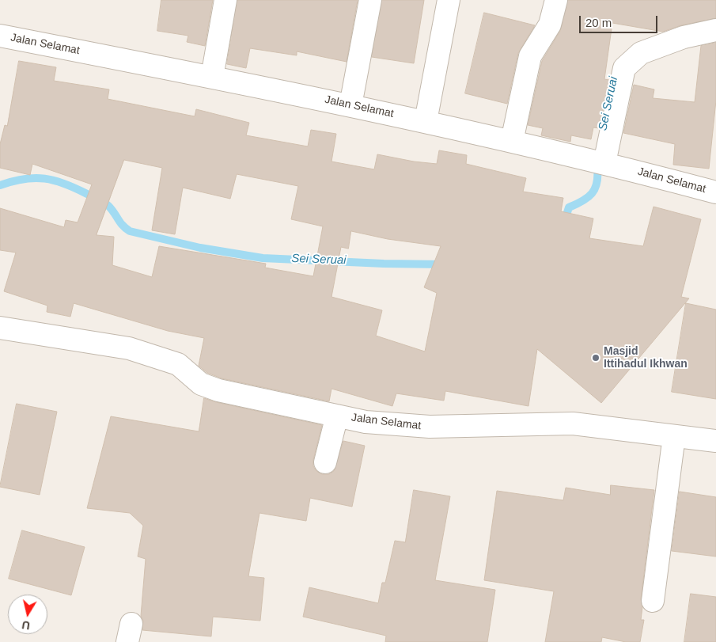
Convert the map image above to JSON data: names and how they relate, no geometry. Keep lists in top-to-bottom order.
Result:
{
  "streets": {
    "street": ["Jalan Selamat"]
  },
  "water": ["Sei Seruai"],
  "places": ["Masjid Ittihadul Ikhwan"],
  "scale_bar": "20 m",
  "north": "bottom"
}
